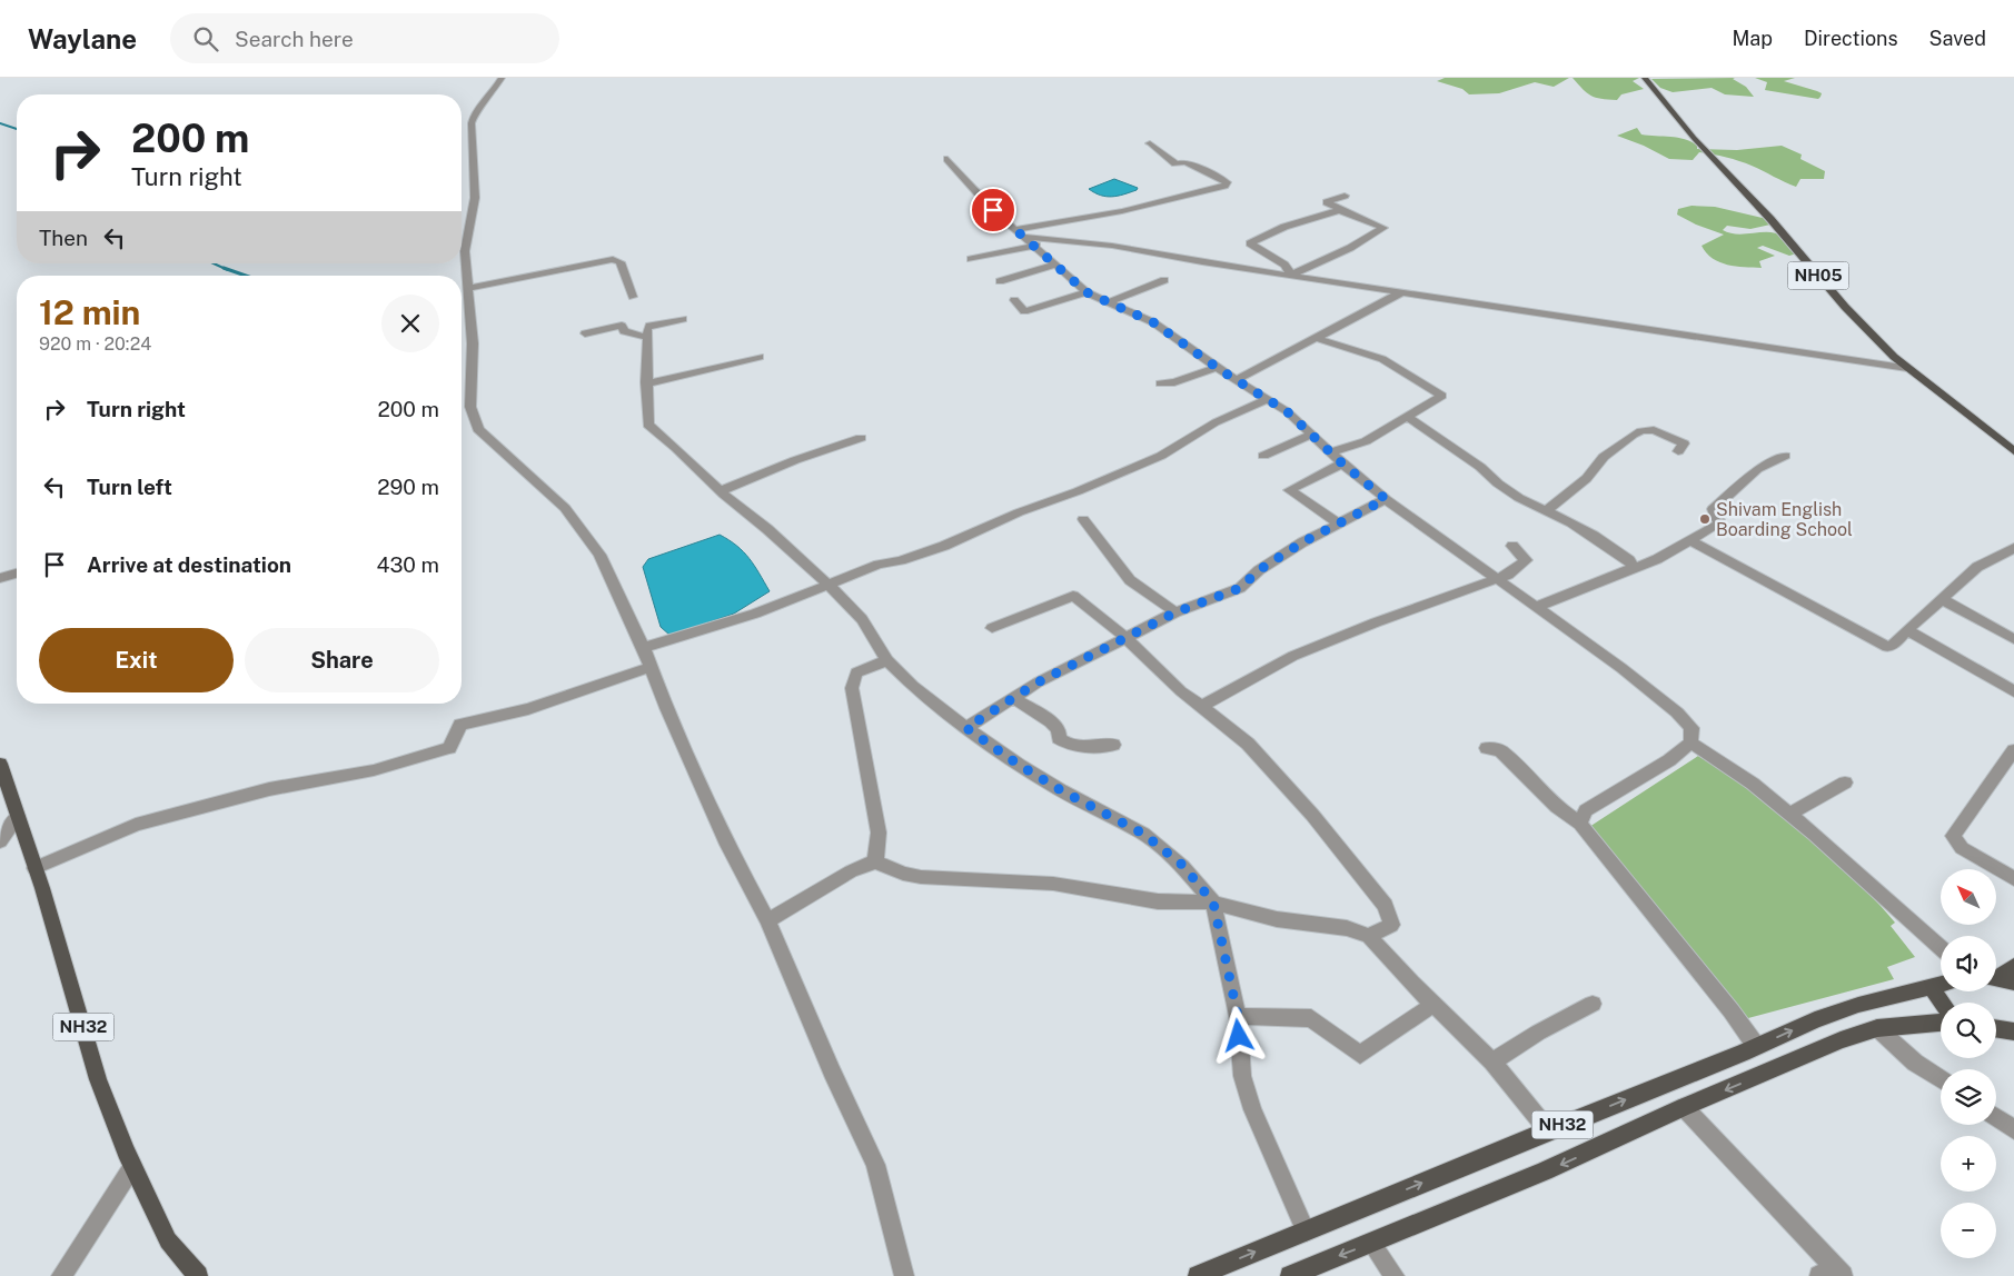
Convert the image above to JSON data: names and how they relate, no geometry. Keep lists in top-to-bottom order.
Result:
{
  "streets": {
    "main road": ["NH05", "NH32"]
  },
  "places": ["Shivam English Boarding School"],
  "north": "top left",
  "page": {
    "header": "Waylane",
    "search": "Search here",
    "nav": ["Map", "Directions", "Saved"],
    "turn": ["200 m", "Turn right"],
    "then": "Then",
    "heading": ["12 min", "920 m · 20:24"],
    "list": [
      {
        "name": "Turn right",
        "value": "200 m"
      },
      {
        "name": "Turn left",
        "value": "290 m"
      },
      {
        "name": "Arrive at destination",
        "value": "430 m"
      }
    ],
    "buttons": ["Exit", "Share"],
    "map_buttons": ["+", "−"]
  }
}
